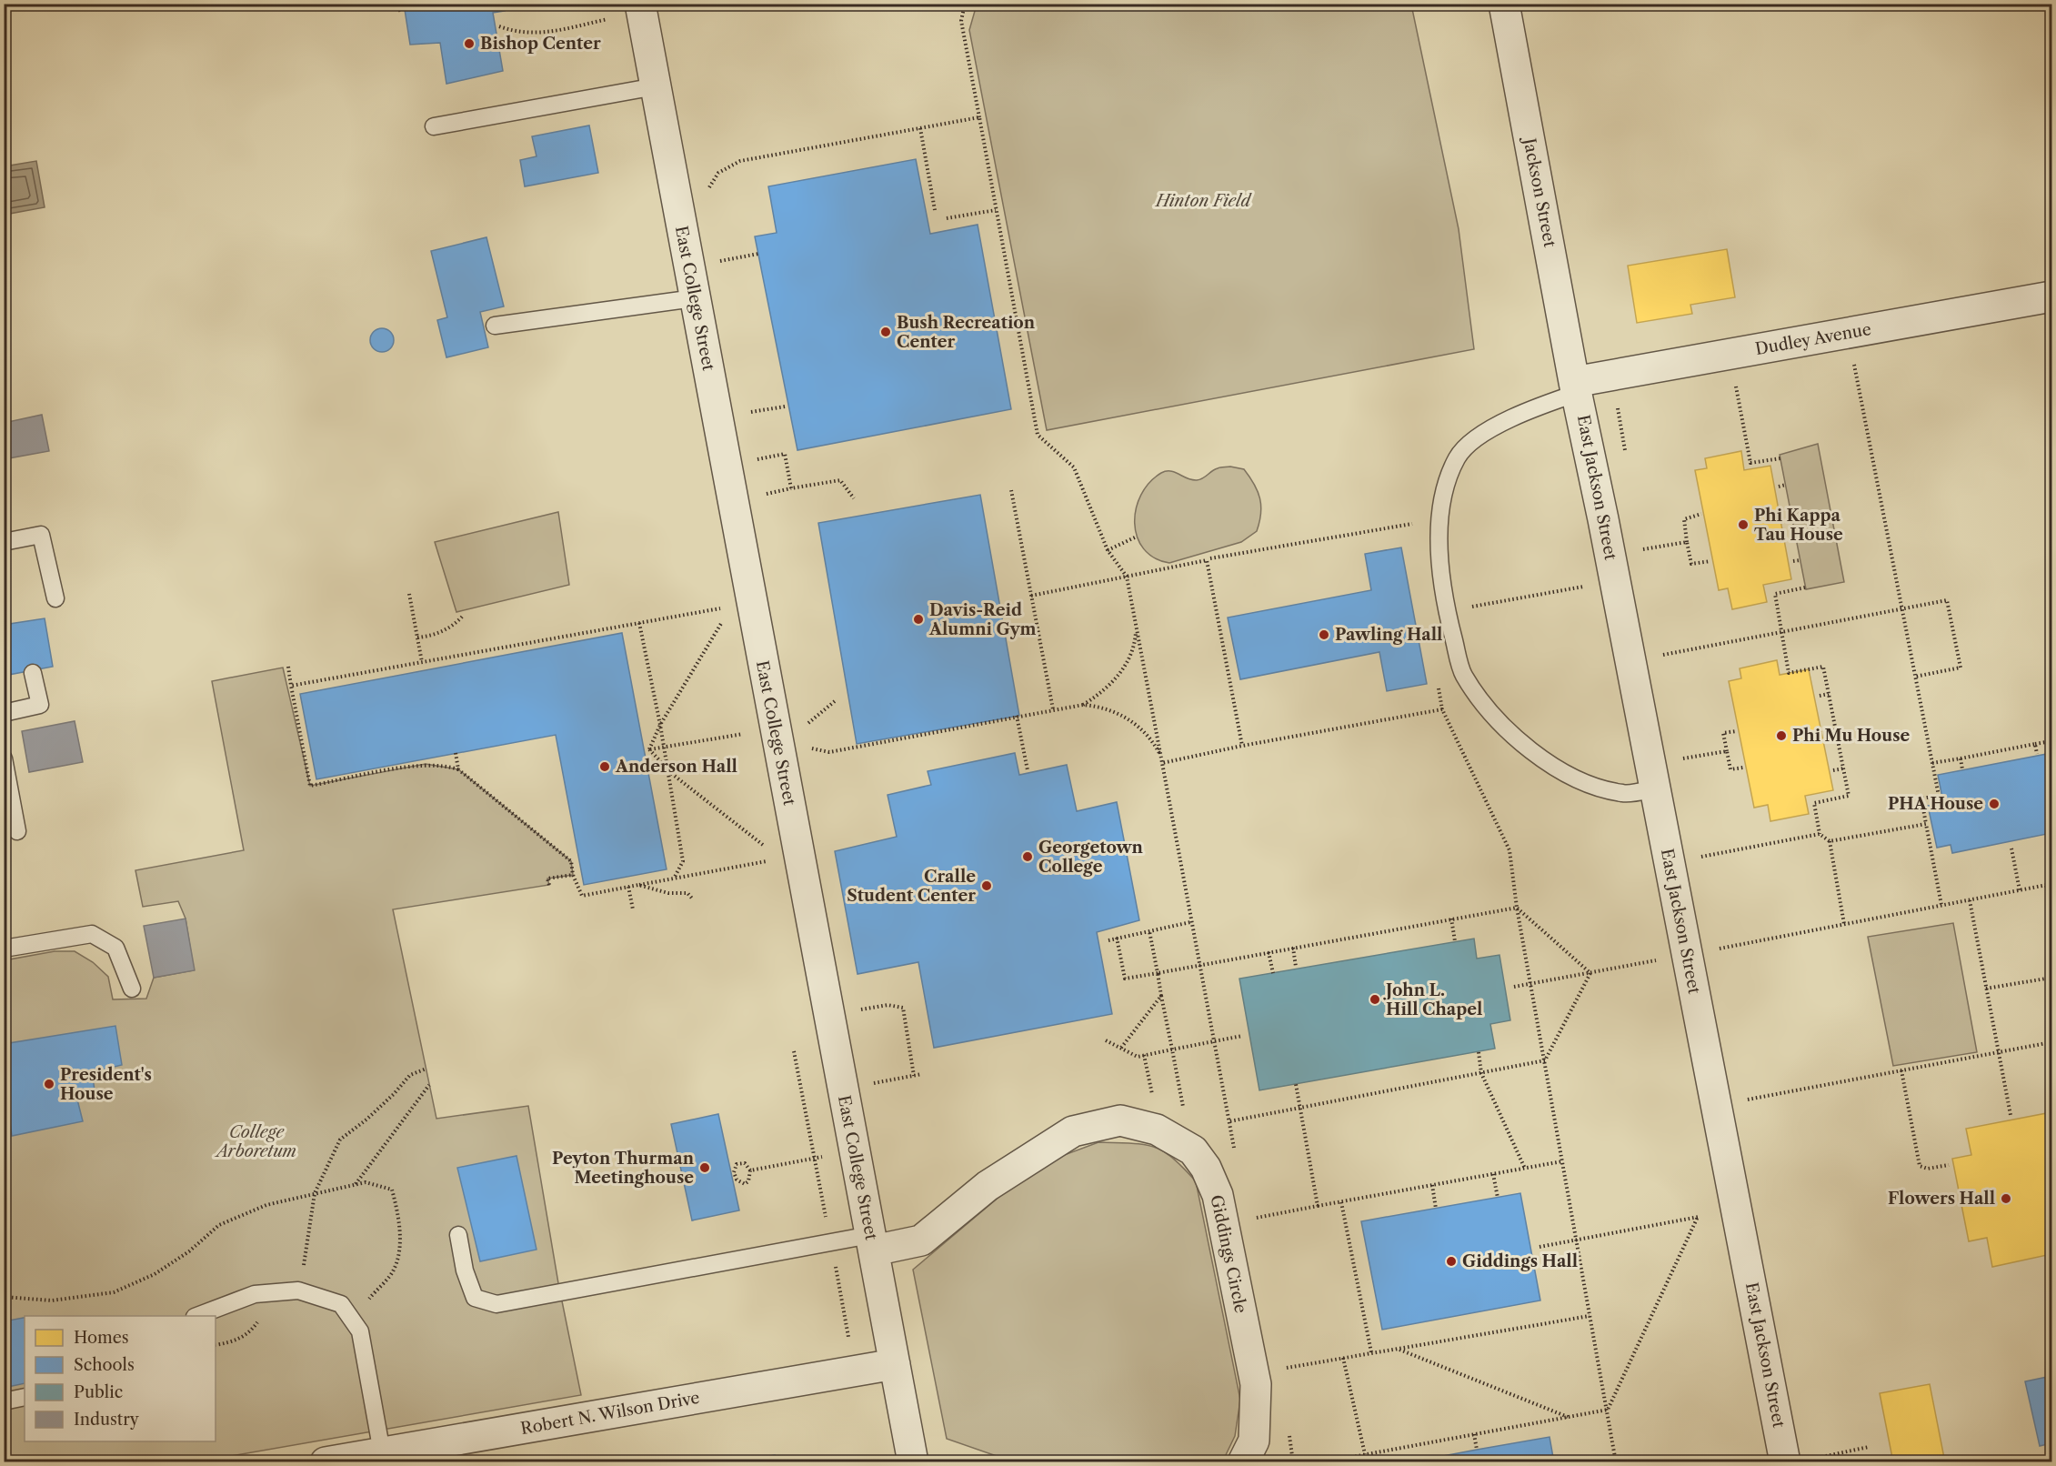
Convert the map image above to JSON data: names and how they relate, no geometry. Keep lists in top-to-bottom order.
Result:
{
  "streets": {
    "street": [
      "Jackson Street",
      "East College Street",
      "Dudley Avenue",
      "East Jackson Street",
      "Giddings Circle",
      "Robert N. Wilson Drive"
    ]
  },
  "crossings": [
    ["Jackson Street", "Dudley Avenue"],
    ["Jackson Street", "East Jackson Street"],
    ["East College Street", "Giddings Circle"],
    ["East College Street", "Robert N. Wilson Drive"],
    ["Dudley Avenue", "East Jackson Street"]
  ],
  "parks": ["Hinton Field", "College Arboretum"],
  "places": [
    "Bishop Center",
    "Bush Recreation Center",
    "Phi Kappa Tau House",
    "Davis-Reid Alumni Gym",
    "Pawling Hall",
    "Phi Mu House",
    "Anderson Hall",
    "PHA House",
    "Georgetown College",
    "Cralle Student Center",
    "John L. Hill Chapel",
    "President's House",
    "Peyton Thurman Meetinghouse",
    "Flowers Hall",
    "Giddings Hall"
  ],
  "legend": [
    "Homes",
    "Schools",
    "Public",
    "Industry"
  ]
}
